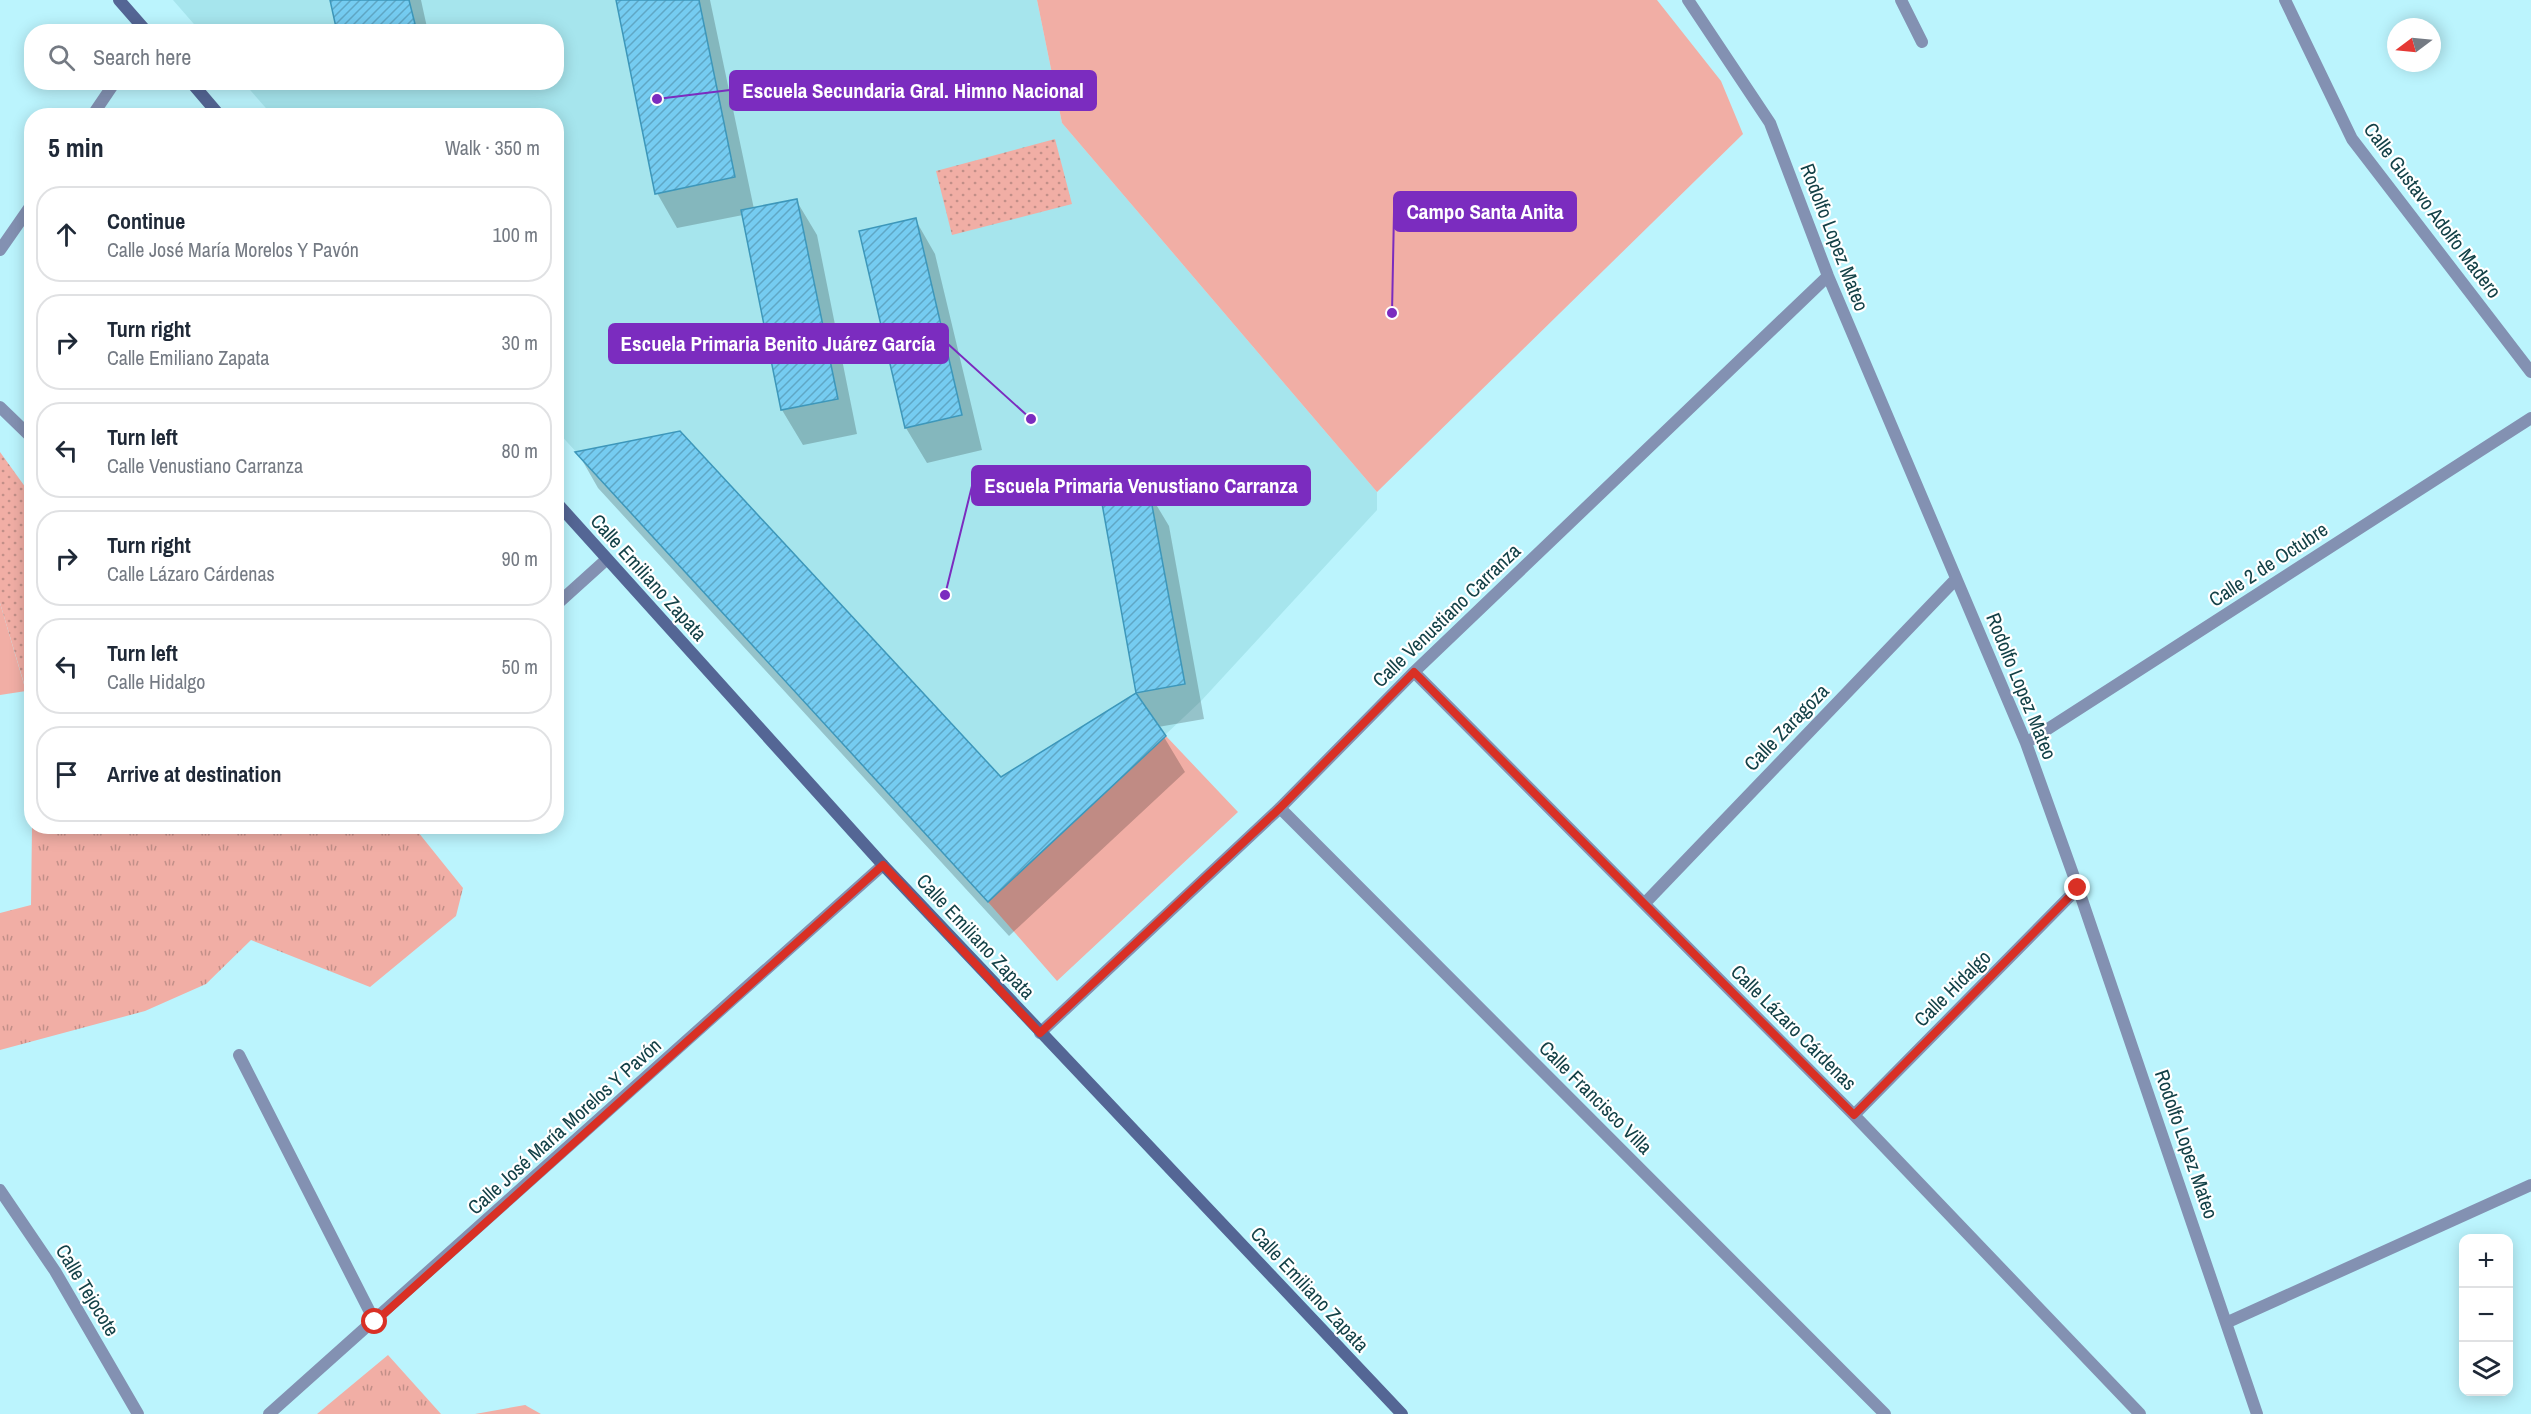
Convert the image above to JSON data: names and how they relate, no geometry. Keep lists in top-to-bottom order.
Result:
{
  "streets": {
    "main road": ["Calle Emiliano Zapata"],
    "street": [
      "Calle Gustavo Adolfo Madero",
      "Rodolfo Lopez Mateo",
      "Calle 2 de Octubre",
      "Calle Venustiano Carranza",
      "Calle Zaragoza",
      "Calle Hidalgo",
      "Calle Lázaro Cárdenas",
      "Calle Francisco Villa",
      "Calle José María Morelos Y Pavón",
      "Calle Tejocote"
    ]
  },
  "crossings": [
    ["Rodolfo Lopez Mateo", "Calle 2 de Octubre"],
    ["Rodolfo Lopez Mateo", "Calle Venustiano Carranza"],
    ["Rodolfo Lopez Mateo", "Calle Zaragoza"],
    ["Rodolfo Lopez Mateo", "Calle Hidalgo"],
    ["Calle Emiliano Zapata", "Calle Venustiano Carranza"],
    ["Calle Emiliano Zapata", "Calle José María Morelos Y Pavón"],
    ["Calle Venustiano Carranza", "Calle Lázaro Cárdenas"],
    ["Calle Venustiano Carranza", "Calle Francisco Villa"],
    ["Calle Zaragoza", "Calle Lázaro Cárdenas"],
    ["Calle Hidalgo", "Calle Lázaro Cárdenas"]
  ],
  "places": [
    "Escuela Secundaria Gral. Himno Nacional",
    "Campo Santa Anita",
    "Escuela Primaria Benito Juárez García",
    "Escuela Primaria Venustiano Carranza"
  ],
  "north": "left",
  "page": {
    "search": "Search here",
    "heading": ["5 min", "Walk · 350 m"],
    "list": [
      ["Continue", "Calle José María Morelos Y Pavón", "100 m"],
      ["Turn right", "Calle Emiliano Zapata", "30 m"],
      ["Turn left", "Calle Venustiano Carranza", "80 m"],
      ["Turn right", "Calle Lázaro Cárdenas", "90 m"],
      ["Turn left", "Calle Hidalgo", "50 m"],
      "Arrive at destination"
    ],
    "map_buttons": ["+", "−"]
  }
}
